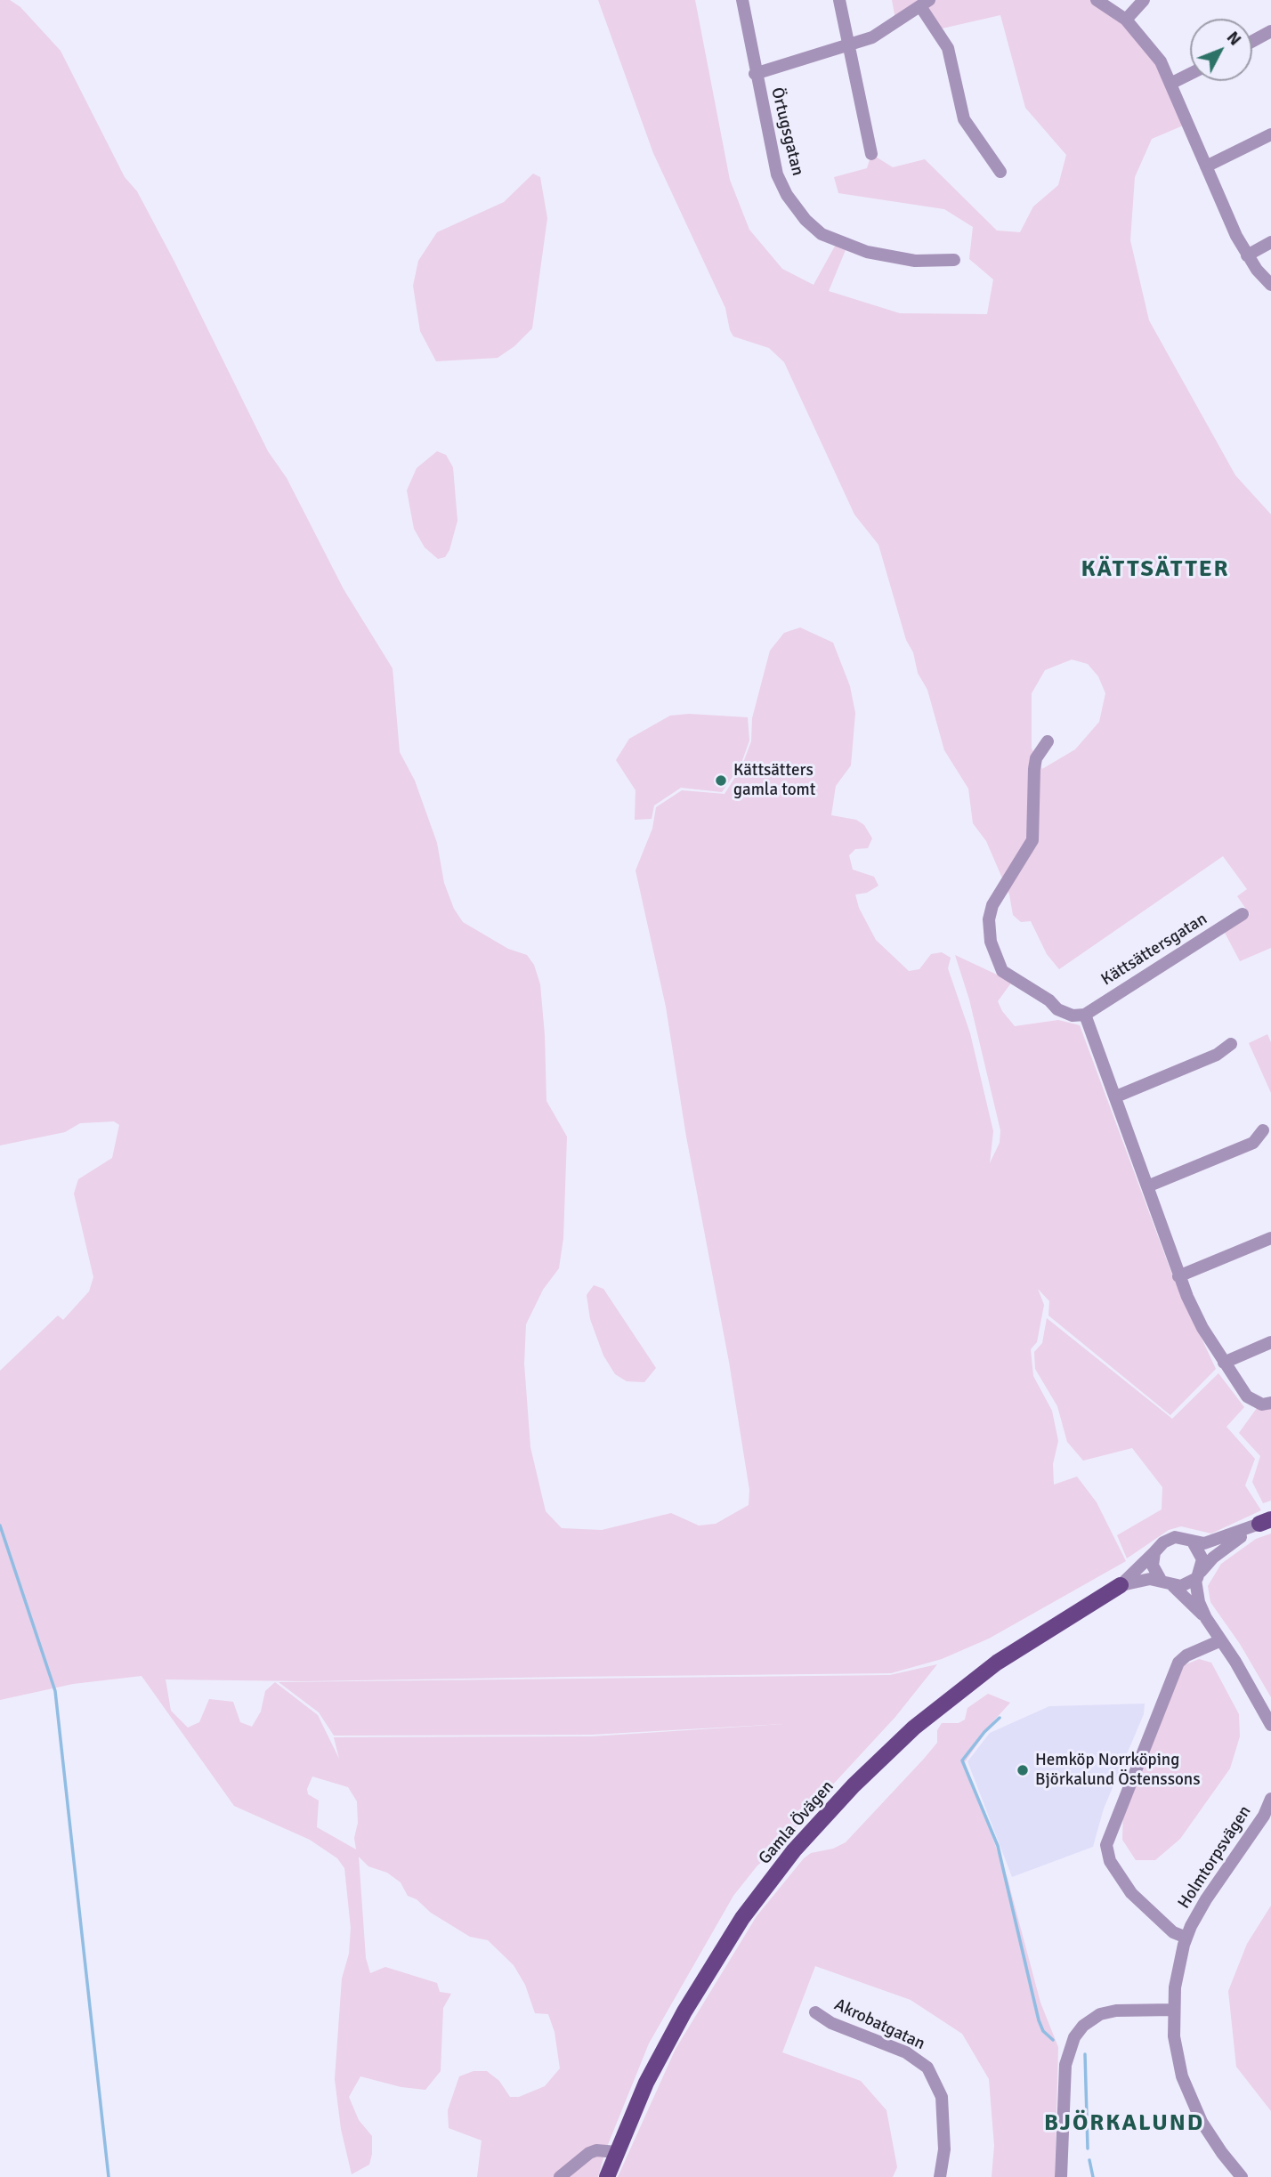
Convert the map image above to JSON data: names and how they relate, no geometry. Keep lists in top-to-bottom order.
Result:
{
  "streets": {
    "main road": ["Gamla Övägen"],
    "street": [
      "Örtugsgatan",
      "Kättsättersgatan",
      "Holmtorpsvägen",
      "Akrobatgatan"
    ]
  },
  "districts": ["KÄTTSÄTTER", "BJÖRKALUND"],
  "places": ["Kättsätters gamla tomt", "Hemköp Norrköping Björkalund Östenssons"],
  "north": "top right"
}
